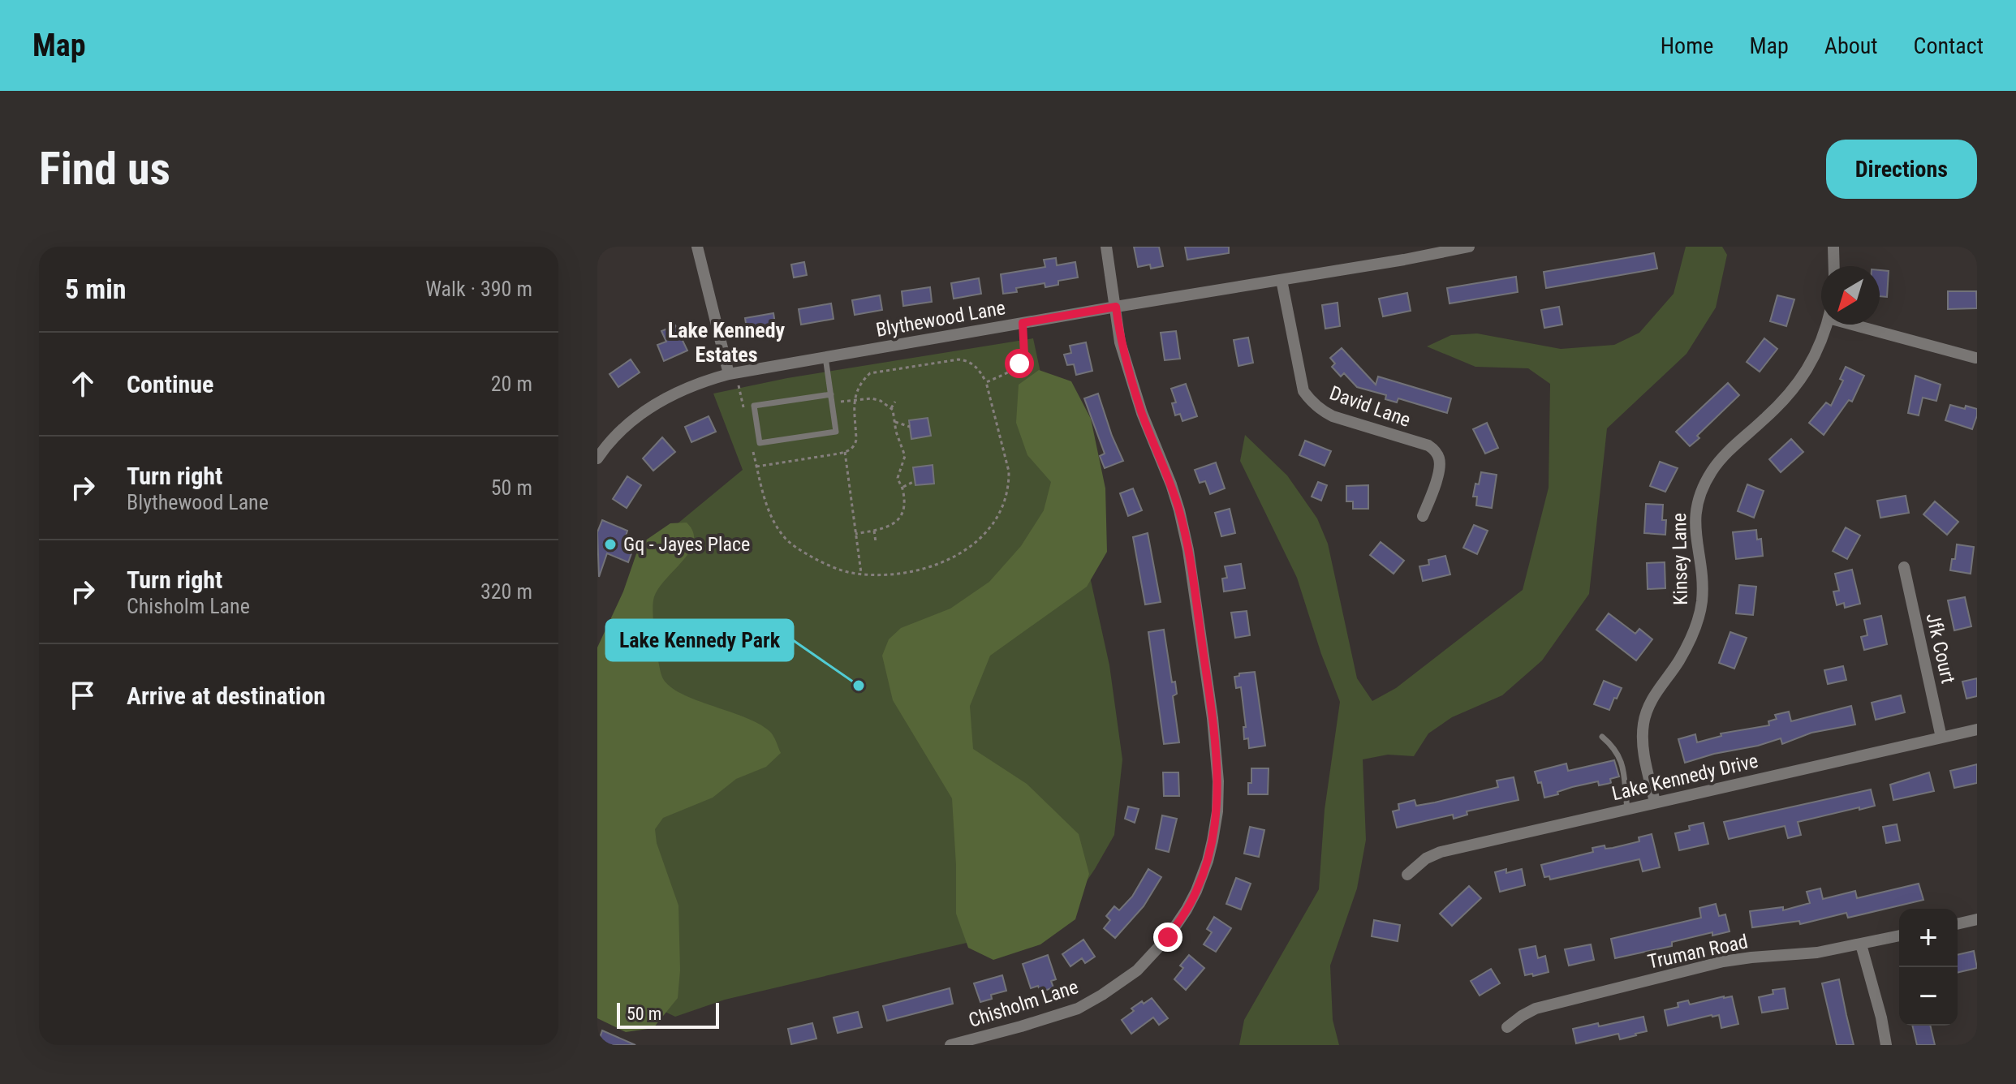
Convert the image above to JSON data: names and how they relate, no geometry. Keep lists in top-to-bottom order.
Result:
{
  "streets": {
    "street": [
      "Blythewood Lane",
      "David Lane",
      "Kinsey Lane",
      "Jfk Court",
      "Lake Kennedy Drive",
      "Truman Road",
      "Chisholm Lane"
    ]
  },
  "crossings": [
    ["Blythewood Lane", "David Lane"],
    ["Blythewood Lane", "Chisholm Lane"],
    ["Kinsey Lane", "Lake Kennedy Drive"],
    ["Jfk Court", "Lake Kennedy Drive"]
  ],
  "districts": ["Lake Kennedy Estates"],
  "places": ["Gq - Jayes Place", "Lake Kennedy Park"],
  "scale_bar": "50 m",
  "north": "bottom left",
  "page": {
    "header": "Map",
    "nav": [
      "Home",
      "Map",
      "About",
      "Contact"
    ],
    "buttons": "Directions",
    "title": "Find us",
    "heading": ["5 min", "Walk · 390 m"],
    "list": [
      ["Continue", "20 m"],
      ["Turn right", "Blythewood Lane", "50 m"],
      ["Turn right", "Chisholm Lane", "320 m"],
      "Arrive at destination"
    ],
    "map_buttons": ["+", "−"],
    "scale": "50 m"
  }
}
